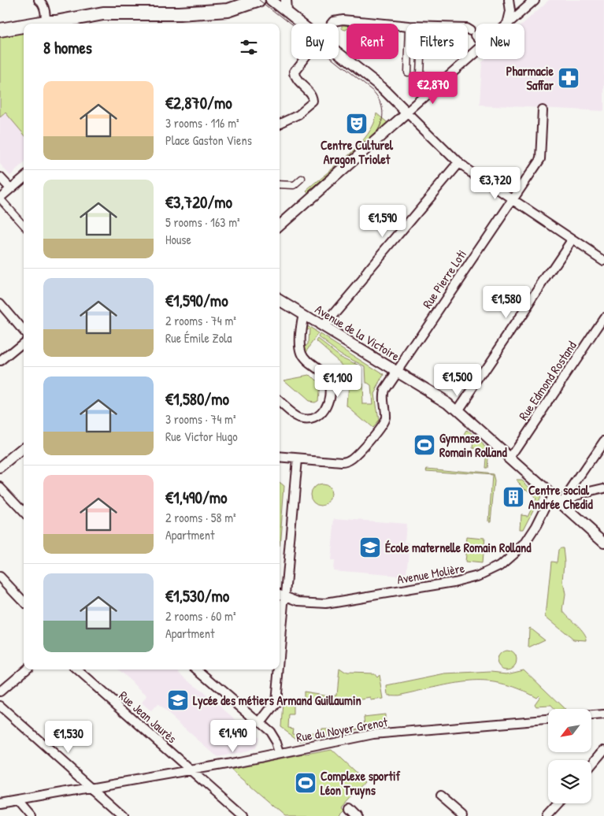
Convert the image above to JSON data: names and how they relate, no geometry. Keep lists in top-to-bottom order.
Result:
{
  "streets": {
    "street": [
      "Rue Pierre Loti",
      "Avenue de la Victoire",
      "Rue Edmond Rostand",
      "Avenue Molière",
      "Rue Jean Jaurès",
      "Rue du Noyer Grenot"
    ]
  },
  "crossings": [
    ["Rue Pierre Loti", "Avenue de la Victoire"],
    ["Avenue de la Victoire", "Rue Edmond Rostand"],
    ["Avenue de la Victoire", "Avenue Molière"],
    ["Rue Jean Jaurès", "Rue du Noyer Grenot"]
  ],
  "places": {
    "pharmacy": ["Pharmacie Saffar"],
    "theatre": ["Centre Culturel Aragon Triolet"],
    "sports": ["Gymnase Romain Rolland", "Complexe sportif Léon Truyns"],
    "building": ["Centre social Andrée Chedid"],
    "school or university": ["École maternelle Romain Rolland", "Lycée des métiers Armand Guillaumin"]
  },
  "north": "bottom left",
  "page": {
    "chip": [
      "Buy",
      "Rent",
      "Filters",
      "New"
    ],
    "heading": "8 homes",
    "list": [
      {
        "name": "€2,870/mo",
        "note": "3 rooms · 116 m² · Place Gaston Viens"
      },
      {
        "name": "€3,720/mo",
        "note": "5 rooms · 163 m² · House"
      },
      {
        "name": "€1,590/mo",
        "note": "2 rooms · 74 m² · Rue Émile Zola"
      },
      {
        "name": "€1,580/mo",
        "note": "3 rooms · 74 m² · Rue Victor Hugo"
      },
      {
        "name": "€1,490/mo",
        "note": "2 rooms · 58 m² · Apartment"
      },
      {
        "name": "€1,530/mo",
        "note": "2 rooms · 60 m² · Apartment"
      }
    ],
    "price": [
      "€2,870",
      "€3,720",
      "€1,590",
      "€1,580",
      "€1,500",
      "€1,100",
      "€1,490",
      "€1,530"
    ]
  }
}
